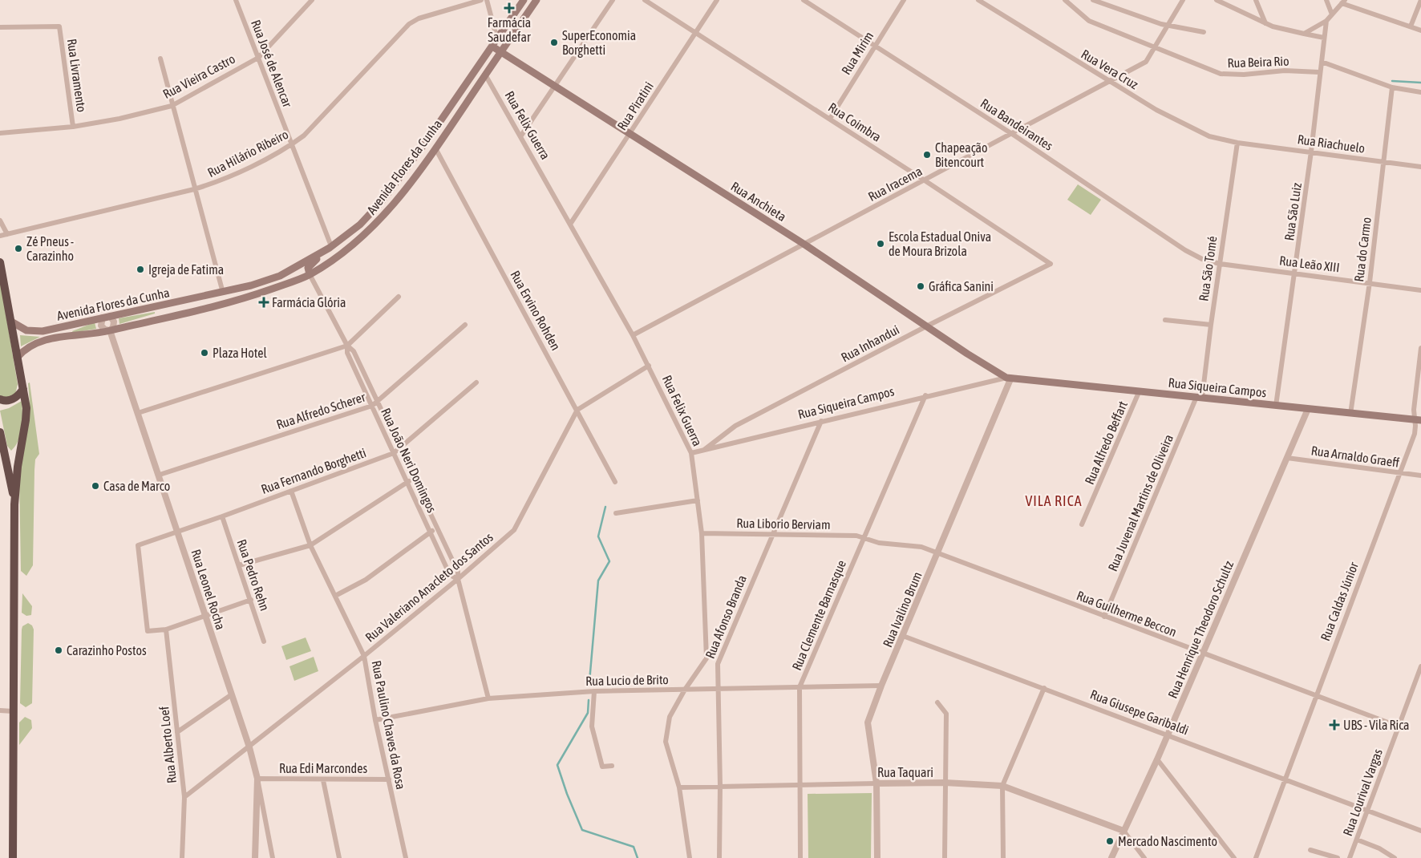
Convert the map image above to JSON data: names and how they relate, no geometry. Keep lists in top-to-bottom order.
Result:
{
  "streets": {
    "main road": ["Avenida Flores da Cunha", "Rua Anchieta", "Rua Siqueira Campos"],
    "street": [
      "Rua Mirim",
      "Rua Beira Rio",
      "Rua José de Alencar",
      "Rua Vera Cruz",
      "Rua Livramento",
      "Rua Vieira Castro",
      "Rua Piratini",
      "Rua Coimbra",
      "Rua Bandeirantes",
      "Rua Felix Guerra",
      "Rua Riachuelo",
      "Rua Hilário Ribeiro",
      "Rua Iracema",
      "Rua São Luiz",
      "Rua do Carmo",
      "Rua Leão XIII",
      "Rua São Tomé",
      "Rua Ervino Rohden",
      "Rua Inhandui",
      "Rua Alfredo Scherer",
      "Rua Alfredo Beffart",
      "Rua Arnaldo Graeff",
      "Rua João Neri Domingos",
      "Rua Fernando Borghetti",
      "Rua Juvenal Martins de Oliveira",
      "Rua Liborio Berviam",
      "Rua Pedro Rehn",
      "Rua Valeriano Anacleto dos Santos",
      "Rua Leonel Rocha",
      "Rua Caldas Júnior",
      "Rua Ivalino Brum",
      "Rua Guilherme Beccon",
      "Rua Clemente Barnasque",
      "Rua Afonso Branda",
      "Rua Henrique Theodoro Schultz",
      "Rua Lucio de Brito",
      "Rua Giusepe Garibaldi",
      "Rua Paulino Chaves da Rosa",
      "Rua Alberto Loef",
      "Rua Edi Marcondes",
      "Rua Taquari",
      "Rua Lourival Vargas"
    ]
  },
  "crossings": [
    ["Rua Mirim", "Rua Coimbra"],
    ["Rua Mirim", "Rua Bandeirantes"],
    ["Rua Beira Rio", "Rua Iracema"],
    ["Rua Beira Rio", "Rua São Luiz"],
    ["Rua José de Alencar", "Rua Vieira Castro"],
    ["Rua José de Alencar", "Rua Hilário Ribeiro"],
    ["Rua José de Alencar", "Avenida Flores da Cunha"],
    ["Rua Vera Cruz", "Rua Riachuelo"],
    ["Rua Vera Cruz", "Rua Iracema"],
    ["Rua Vera Cruz", "Rua São Tomé"],
    ["Rua Livramento", "Rua Vieira Castro"],
    ["Rua Piratini", "Rua Coimbra"],
    ["Rua Piratini", "Rua Felix Guerra"],
    ["Rua Piratini", "Rua Anchieta"],
    ["Rua Coimbra", "Rua Iracema"],
    ["Rua Coimbra", "Rua Inhandui"],
    ["Rua Bandeirantes", "Rua Iracema"],
    ["Rua Bandeirantes", "Rua Leão XIII"],
    ["Rua Bandeirantes", "Rua São Tomé"],
    ["Rua Felix Guerra", "Avenida Flores da Cunha"],
    ["Rua Felix Guerra", "Rua Iracema"],
    ["Rua Felix Guerra", "Rua Siqueira Campos"],
    ["Rua Felix Guerra", "Rua Liborio Berviam"],
    ["Rua Felix Guerra", "Rua Lucio de Brito"],
    ["Rua Felix Guerra", "Rua Taquari"],
    ["Rua Riachuelo", "Rua São Luiz"],
    ["Rua Riachuelo", "Rua do Carmo"],
    ["Rua Riachuelo", "Rua São Tomé"],
    ["Avenida Flores da Cunha", "Rua Anchieta"],
    ["Avenida Flores da Cunha", "Rua Ervino Rohden"],
    ["Avenida Flores da Cunha", "Rua João Neri Domingos"],
    ["Avenida Flores da Cunha", "Rua Leonel Rocha"],
    ["Rua Iracema", "Rua Anchieta"],
    ["Rua Anchieta", "Rua Inhandui"],
    ["Rua Anchieta", "Rua Siqueira Campos"],
    ["Rua Anchieta", "Rua Ivalino Brum"],
    ["Rua São Luiz", "Rua Leão XIII"],
    ["Rua São Luiz", "Rua Siqueira Campos"],
    ["Rua do Carmo", "Rua Leão XIII"],
    ["Rua do Carmo", "Rua Siqueira Campos"],
    ["Rua Leão XIII", "Rua São Tomé"],
    ["Rua São Tomé", "Rua Siqueira Campos"],
    ["Rua São Tomé", "Rua Juvenal Martins de Oliveira"],
    ["Rua Ervino Rohden", "Rua Valeriano Anacleto dos Santos"],
    ["Rua Inhandui", "Rua Siqueira Campos"],
    ["Rua Siqueira Campos", "Rua Alfredo Beffart"],
    ["Rua Siqueira Campos", "Rua Juvenal Martins de Oliveira"],
    ["Rua Siqueira Campos", "Rua Caldas Júnior"],
    ["Rua Siqueira Campos", "Rua Ivalino Brum"],
    ["Rua Siqueira Campos", "Rua Clemente Barnasque"],
    ["Rua Siqueira Campos", "Rua Afonso Branda"],
    ["Rua Siqueira Campos", "Rua Henrique Theodoro Schultz"],
    ["Rua Alfredo Scherer", "Rua João Neri Domingos"],
    ["Rua Alfredo Scherer", "Rua Leonel Rocha"],
    ["Rua Arnaldo Graeff", "Rua Caldas Júnior"],
    ["Rua Arnaldo Graeff", "Rua Henrique Theodoro Schultz"],
    ["Rua João Neri Domingos", "Rua Fernando Borghetti"],
    ["Rua João Neri Domingos", "Rua Valeriano Anacleto dos Santos"],
    ["Rua João Neri Domingos", "Rua Lucio de Brito"],
    ["Rua Fernando Borghetti", "Rua Pedro Rehn"],
    ["Rua Fernando Borghetti", "Rua Leonel Rocha"],
    ["Rua Fernando Borghetti", "Rua Paulino Chaves da Rosa"],
    ["Rua Fernando Borghetti", "Rua Alberto Loef"],
    ["Rua Juvenal Martins de Oliveira", "Rua Guilherme Beccon"],
    ["Rua Liborio Berviam", "Rua Ivalino Brum"],
    ["Rua Liborio Berviam", "Rua Guilherme Beccon"],
    ["Rua Liborio Berviam", "Rua Clemente Barnasque"],
    ["Rua Liborio Berviam", "Rua Afonso Branda"],
    ["Rua Valeriano Anacleto dos Santos", "Rua Leonel Rocha"],
    ["Rua Valeriano Anacleto dos Santos", "Rua Paulino Chaves da Rosa"],
    ["Rua Valeriano Anacleto dos Santos", "Rua Alberto Loef"],
    ["Rua Leonel Rocha", "Rua Edi Marcondes"],
    ["Rua Caldas Júnior", "Rua Guilherme Beccon"],
    ["Rua Caldas Júnior", "Rua Giusepe Garibaldi"],
    ["Rua Ivalino Brum", "Rua Guilherme Beccon"],
    ["Rua Ivalino Brum", "Rua Lucio de Brito"],
    ["Rua Ivalino Brum", "Rua Giusepe Garibaldi"],
    ["Rua Ivalino Brum", "Rua Taquari"],
    ["Rua Guilherme Beccon", "Rua Henrique Theodoro Schultz"],
    ["Rua Guilherme Beccon", "Rua Lourival Vargas"],
    ["Rua Clemente Barnasque", "Rua Lucio de Brito"],
    ["Rua Clemente Barnasque", "Rua Taquari"],
    ["Rua Afonso Branda", "Rua Lucio de Brito"],
    ["Rua Afonso Branda", "Rua Taquari"],
    ["Rua Henrique Theodoro Schultz", "Rua Giusepe Garibaldi"],
    ["Rua Henrique Theodoro Schultz", "Rua Taquari"],
    ["Rua Lucio de Brito", "Rua Paulino Chaves da Rosa"],
    ["Rua Giusepe Garibaldi", "Rua Lourival Vargas"],
    ["Rua Paulino Chaves da Rosa", "Rua Edi Marcondes"]
  ],
  "districts": ["VILA RICA"],
  "places": {
    "health": ["Farmácia Saudefar", "Farmácia Glória", "UBS - Vila Rica"],
    "other": [
      "SuperEconomia Borghetti",
      "Chapeação Bitencourt",
      "Escola Estadual Oniva de Moura Brizola",
      "Zé Pneus - Carazinho",
      "Igreja de Fatima",
      "Gráfica Sanini",
      "Plaza Hotel",
      "Casa de Marco",
      "Carazinho Postos",
      "Mercado Nascimento"
    ]
  }
}
